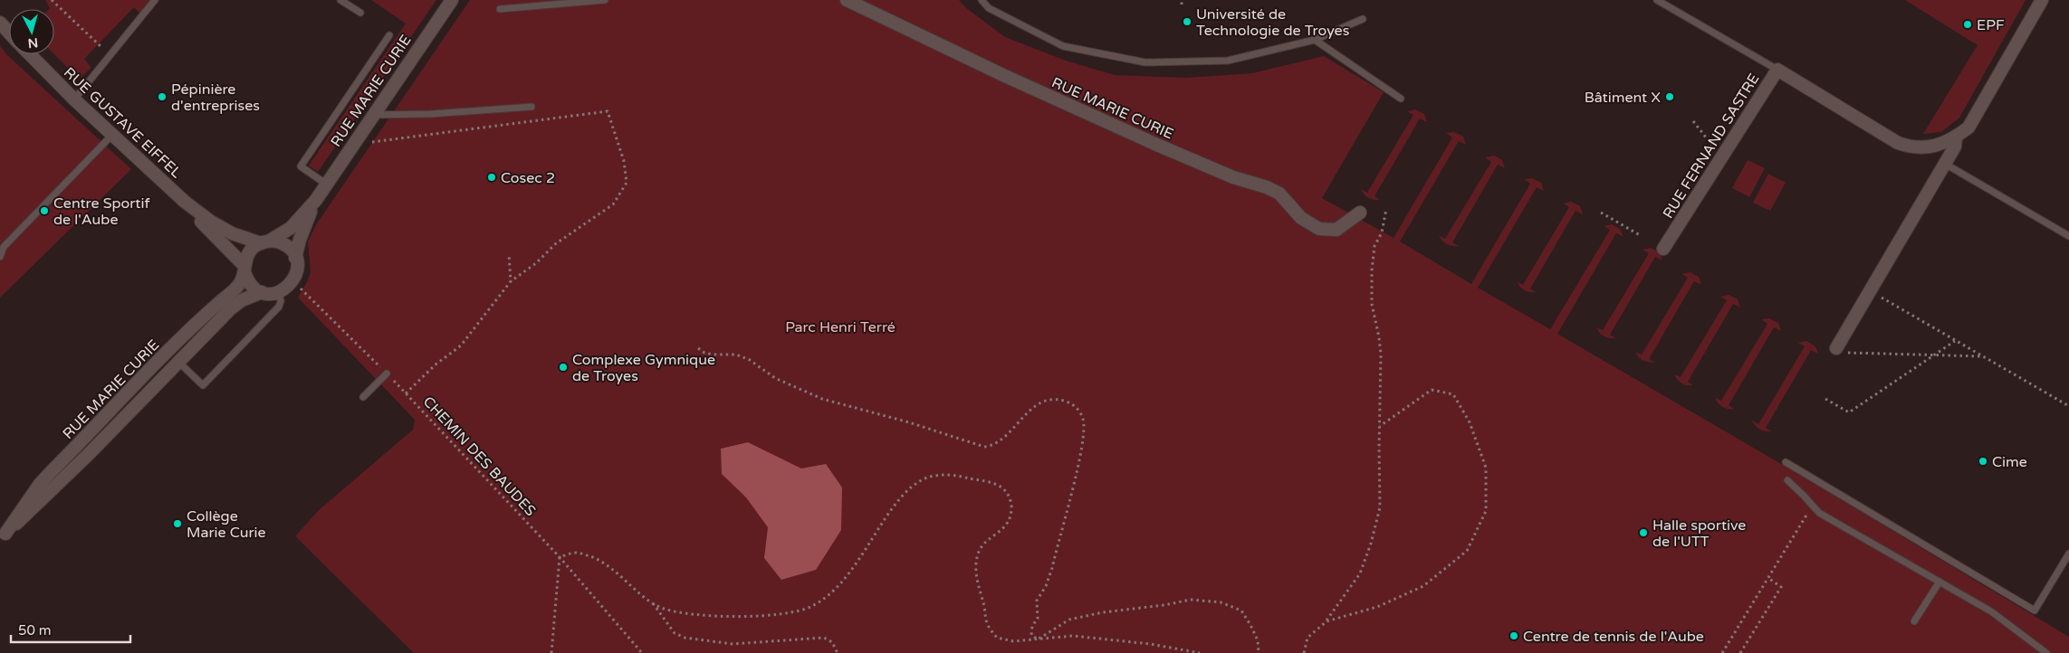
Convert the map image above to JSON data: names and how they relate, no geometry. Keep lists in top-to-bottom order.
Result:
{
  "streets": {
    "street": ["RUE MARIE CURIE", "RUE GUSTAVE EIFFEL", "RUE FERNAND SASTRE"],
    "path": ["CHEMIN DES BAUDES"]
  },
  "crossings": [
    ["RUE MARIE CURIE", "RUE GUSTAVE EIFFEL"],
    ["RUE MARIE CURIE", "CHEMIN DES BAUDES"],
    ["RUE GUSTAVE EIFFEL", "CHEMIN DES BAUDES"]
  ],
  "parks": ["Parc Henri Terré"],
  "places": [
    "Université de Technologie de Troyes",
    "EPF",
    "Pépinière d'entreprises",
    "Bâtiment X",
    "Cosec 2",
    "Centre Sportif de l'Aube",
    "Complexe Gymnique de Troyes",
    "Cime",
    "Collège Marie Curie",
    "Halle sportive de l'UTT",
    "Centre de tennis de l'Aube"
  ],
  "scale_bar": "50 m",
  "north": "bottom"
}
